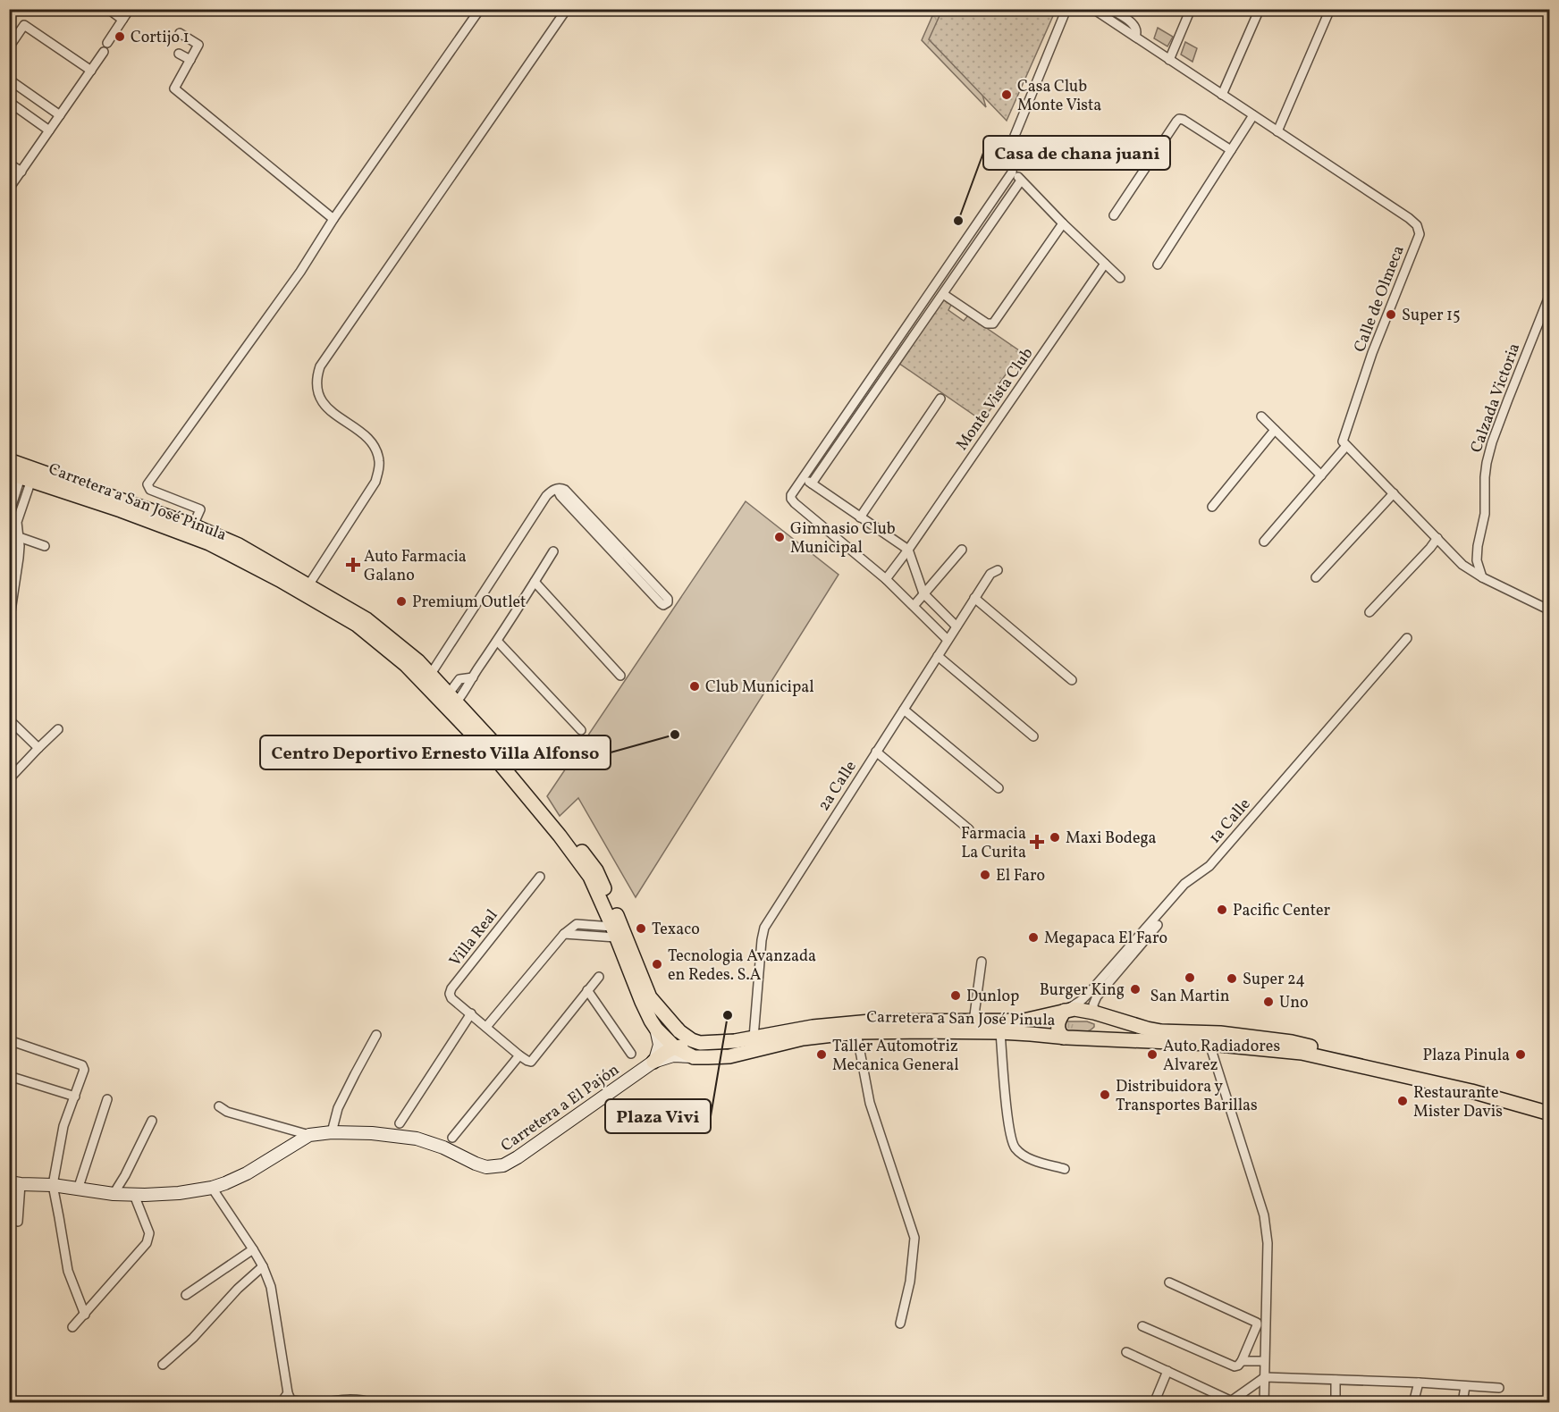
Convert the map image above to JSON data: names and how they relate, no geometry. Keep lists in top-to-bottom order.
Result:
{
  "streets": {
    "main road": ["Carretera a San José Pinula"],
    "street": [
      "Calle de Olmeca",
      "Calzada Victoria",
      "Monte Vista Club",
      "2a Calle",
      "1a Calle",
      "Villa Real",
      "Carretera a El Pajón"
    ]
  },
  "crossings": [
    ["Carretera a San José Pinula", "2a Calle"],
    ["Carretera a San José Pinula", "1a Calle"],
    ["Carretera a San José Pinula", "Carretera a El Pajón"]
  ],
  "places": {
    "other": [
      "Cortijo 1",
      "Casa Club Monte Vista",
      "Casa de chana juani",
      "Super 15",
      "Gimnasio Club Municipal",
      "Premium Outlet",
      "Club Municipal",
      "Centro Deportivo Ernesto Villa Alfonso",
      "Maxi Bodega",
      "El Faro",
      "Pacific Center",
      "Texaco",
      "Megapaca El Faro",
      "Tecnologia Avanzada en Redes. S.A",
      "San Martin",
      "Super 24",
      "Burger King",
      "Dunlop",
      "Uno",
      "Plaza Vivi",
      "Taller Automotriz Mecanica General",
      "Auto Radiadores Alvarez",
      "Plaza Pinula",
      "Distribuidora y Transportes Barillas",
      "Restaurante Mister Davis"
    ],
    "health": ["Auto Farmacia Galano", "Farmacia La Curita"]
  }
}
